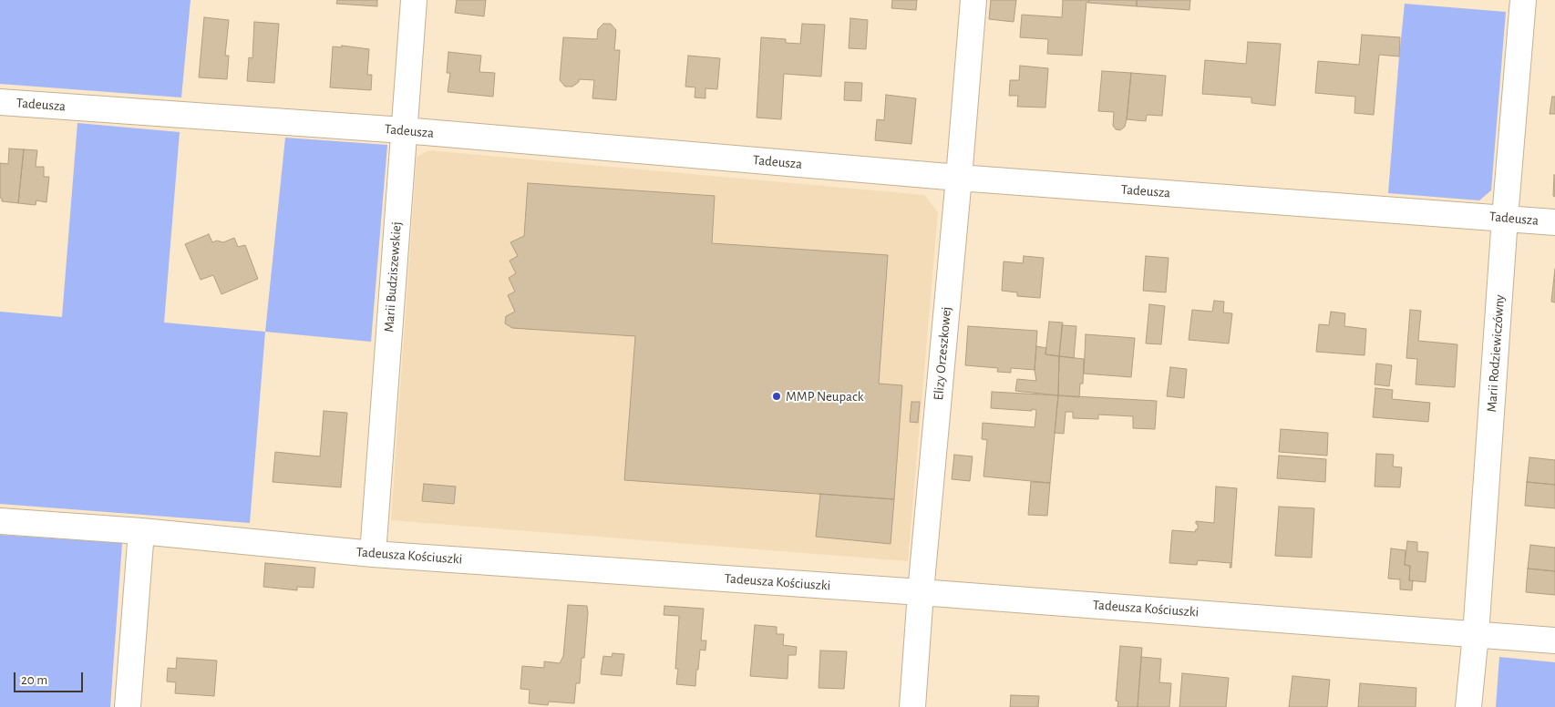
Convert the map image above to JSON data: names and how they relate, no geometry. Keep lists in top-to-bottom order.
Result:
{
  "streets": {
    "street": [
      "Tadeusza",
      "Marii Budziszewskiej",
      "Elizy Orzeszkowej",
      "Marii Rodziewiczówny",
      "Tadeusza Kościuszki"
    ]
  },
  "crossings": [
    ["Tadeusza", "Marii Budziszewskiej"],
    ["Tadeusza", "Elizy Orzeszkowej"],
    ["Tadeusza", "Marii Rodziewiczówny"],
    ["Marii Budziszewskiej", "Tadeusza Kościuszki"],
    ["Elizy Orzeszkowej", "Tadeusza Kościuszki"],
    ["Marii Rodziewiczówny", "Tadeusza Kościuszki"]
  ],
  "places": ["MMP Neupack"],
  "scale_bar": "20 m"
}
